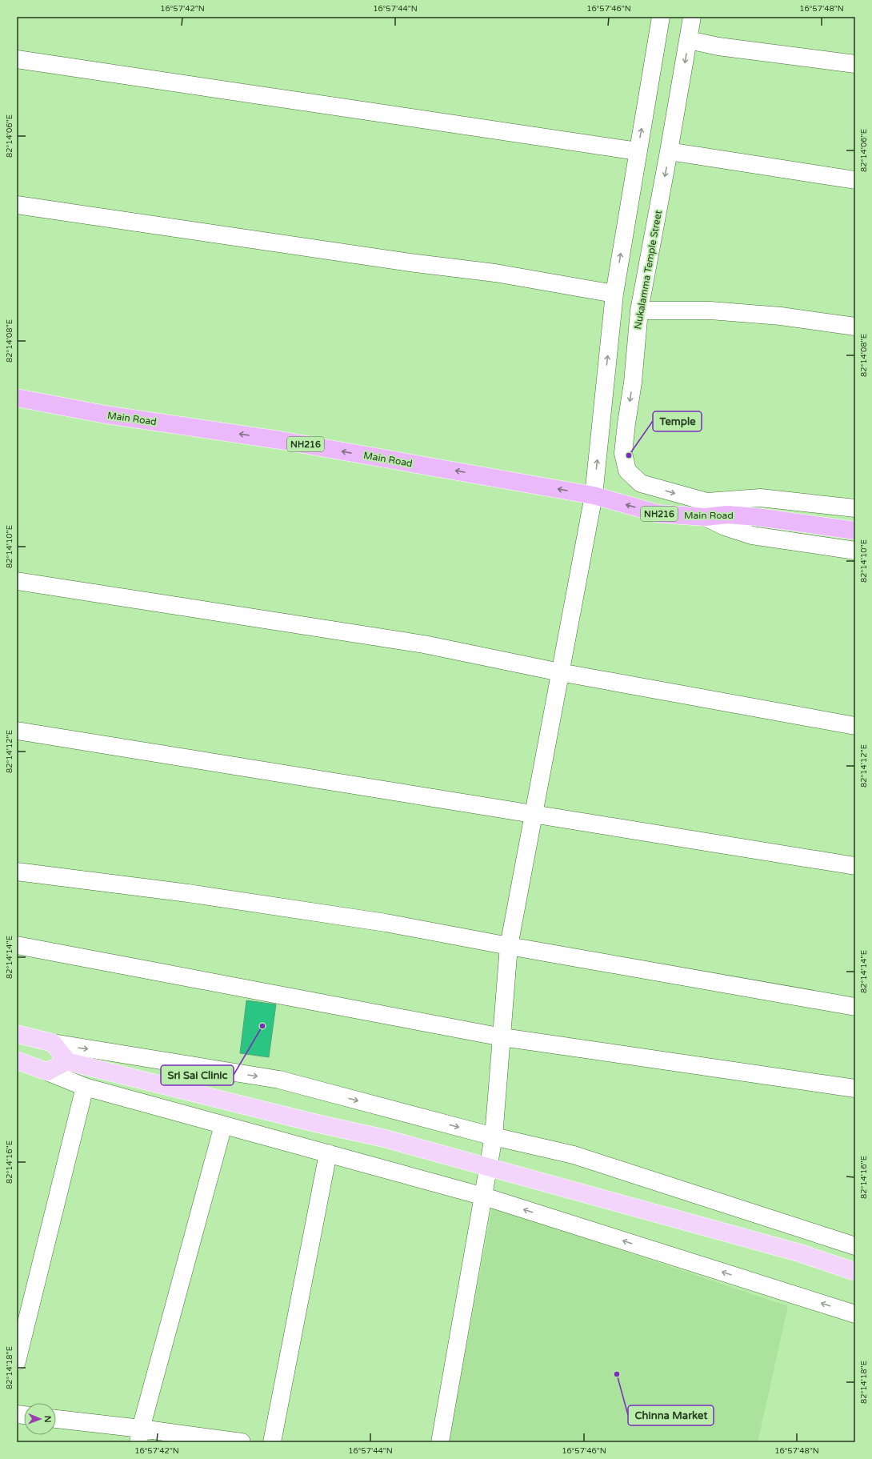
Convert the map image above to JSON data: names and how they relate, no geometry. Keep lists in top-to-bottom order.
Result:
{
  "streets": {
    "highway": ["Main Road", "NH216"],
    "street": ["Nukalamma Temple Street"]
  },
  "crossings": [
    ["Nukalamma Temple Street", "Main Road"]
  ],
  "one_way": ["Main Road"],
  "places": ["Temple", "Sri Sai Clinic", "Chinna Market"],
  "north": "right",
  "coordinates": [
    "16°57'42\"N",
    "16°57'44\"N",
    "16°57'46\"N",
    "16°57'48\"N",
    "82°14'06\"E",
    "82°14'08\"E",
    "82°14'10\"E",
    "82°14'12\"E",
    "82°14'14\"E",
    "82°14'16\"E",
    "82°14'18\"E"
  ]
}
